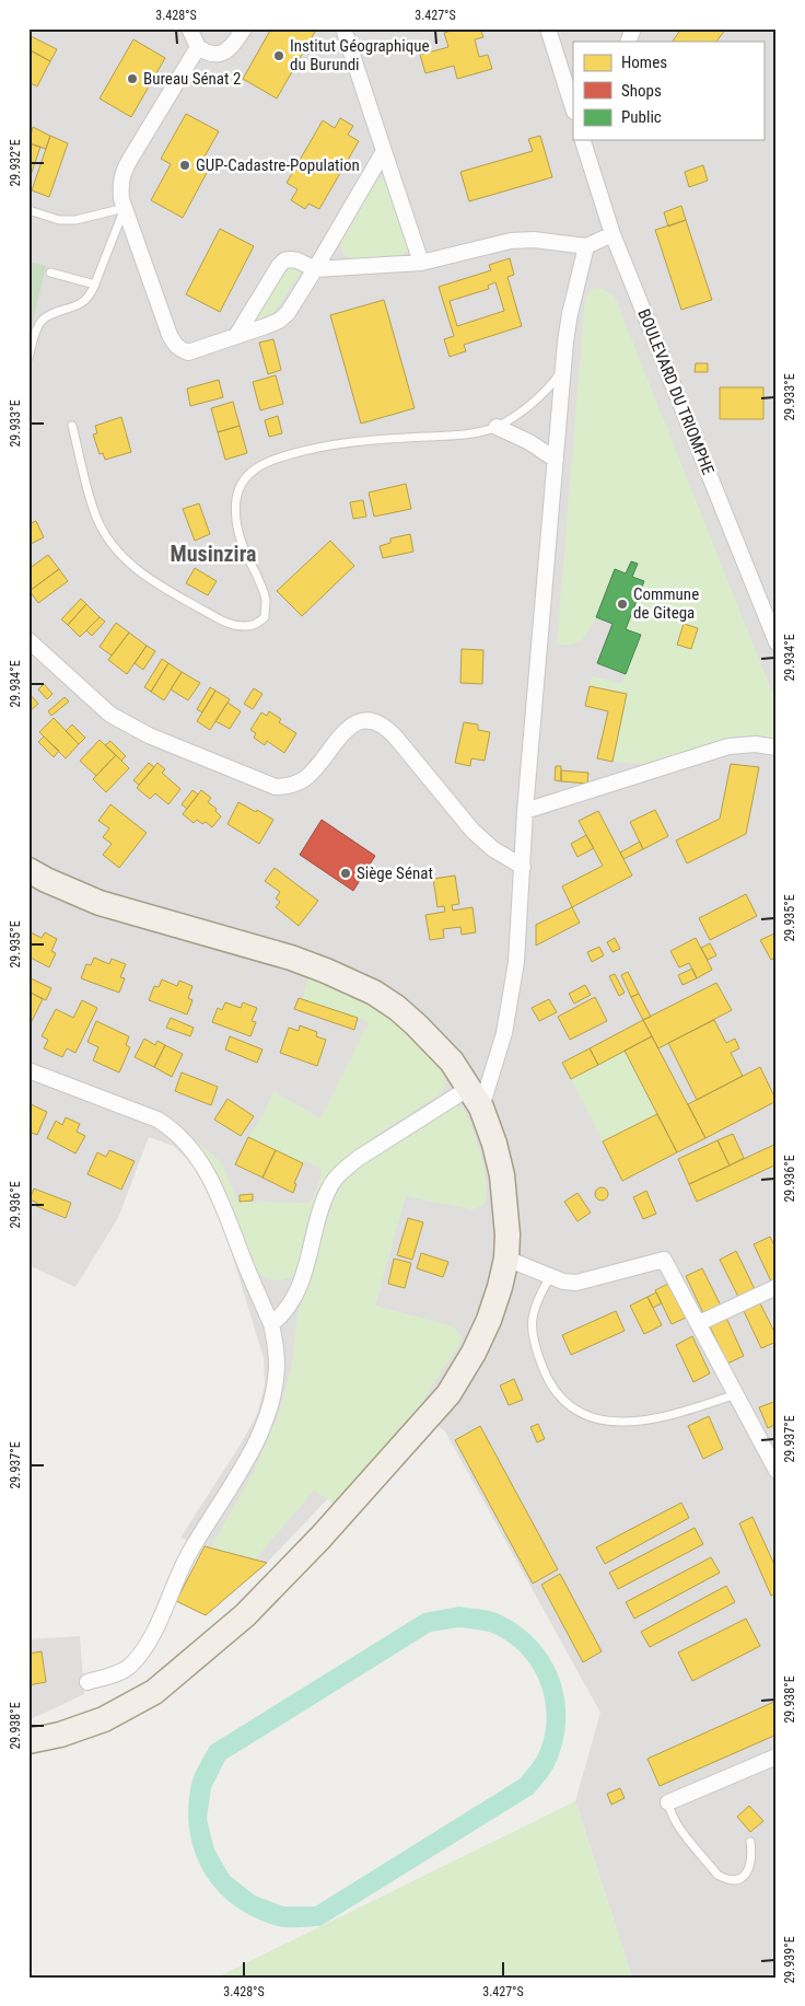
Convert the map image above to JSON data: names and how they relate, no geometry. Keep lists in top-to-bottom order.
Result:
{
  "streets": {
    "street": ["BOULEVARD DU TRIOMPHE"]
  },
  "districts": ["Musinzira"],
  "places": [
    "Institut Géographique du Burundi",
    "Bureau Sénat 2",
    "GUP-Cadastre-Population",
    "Commune de Gitega",
    "Siège Sénat"
  ],
  "legend": ["Homes", "Shops", "Public"],
  "coordinates": [
    "3.428°S",
    "3.427°S",
    "29.932°E",
    "29.933°E",
    "29.934°E",
    "29.935°E",
    "29.936°E",
    "29.937°E",
    "29.938°E",
    "29.939°E"
  ]
}
